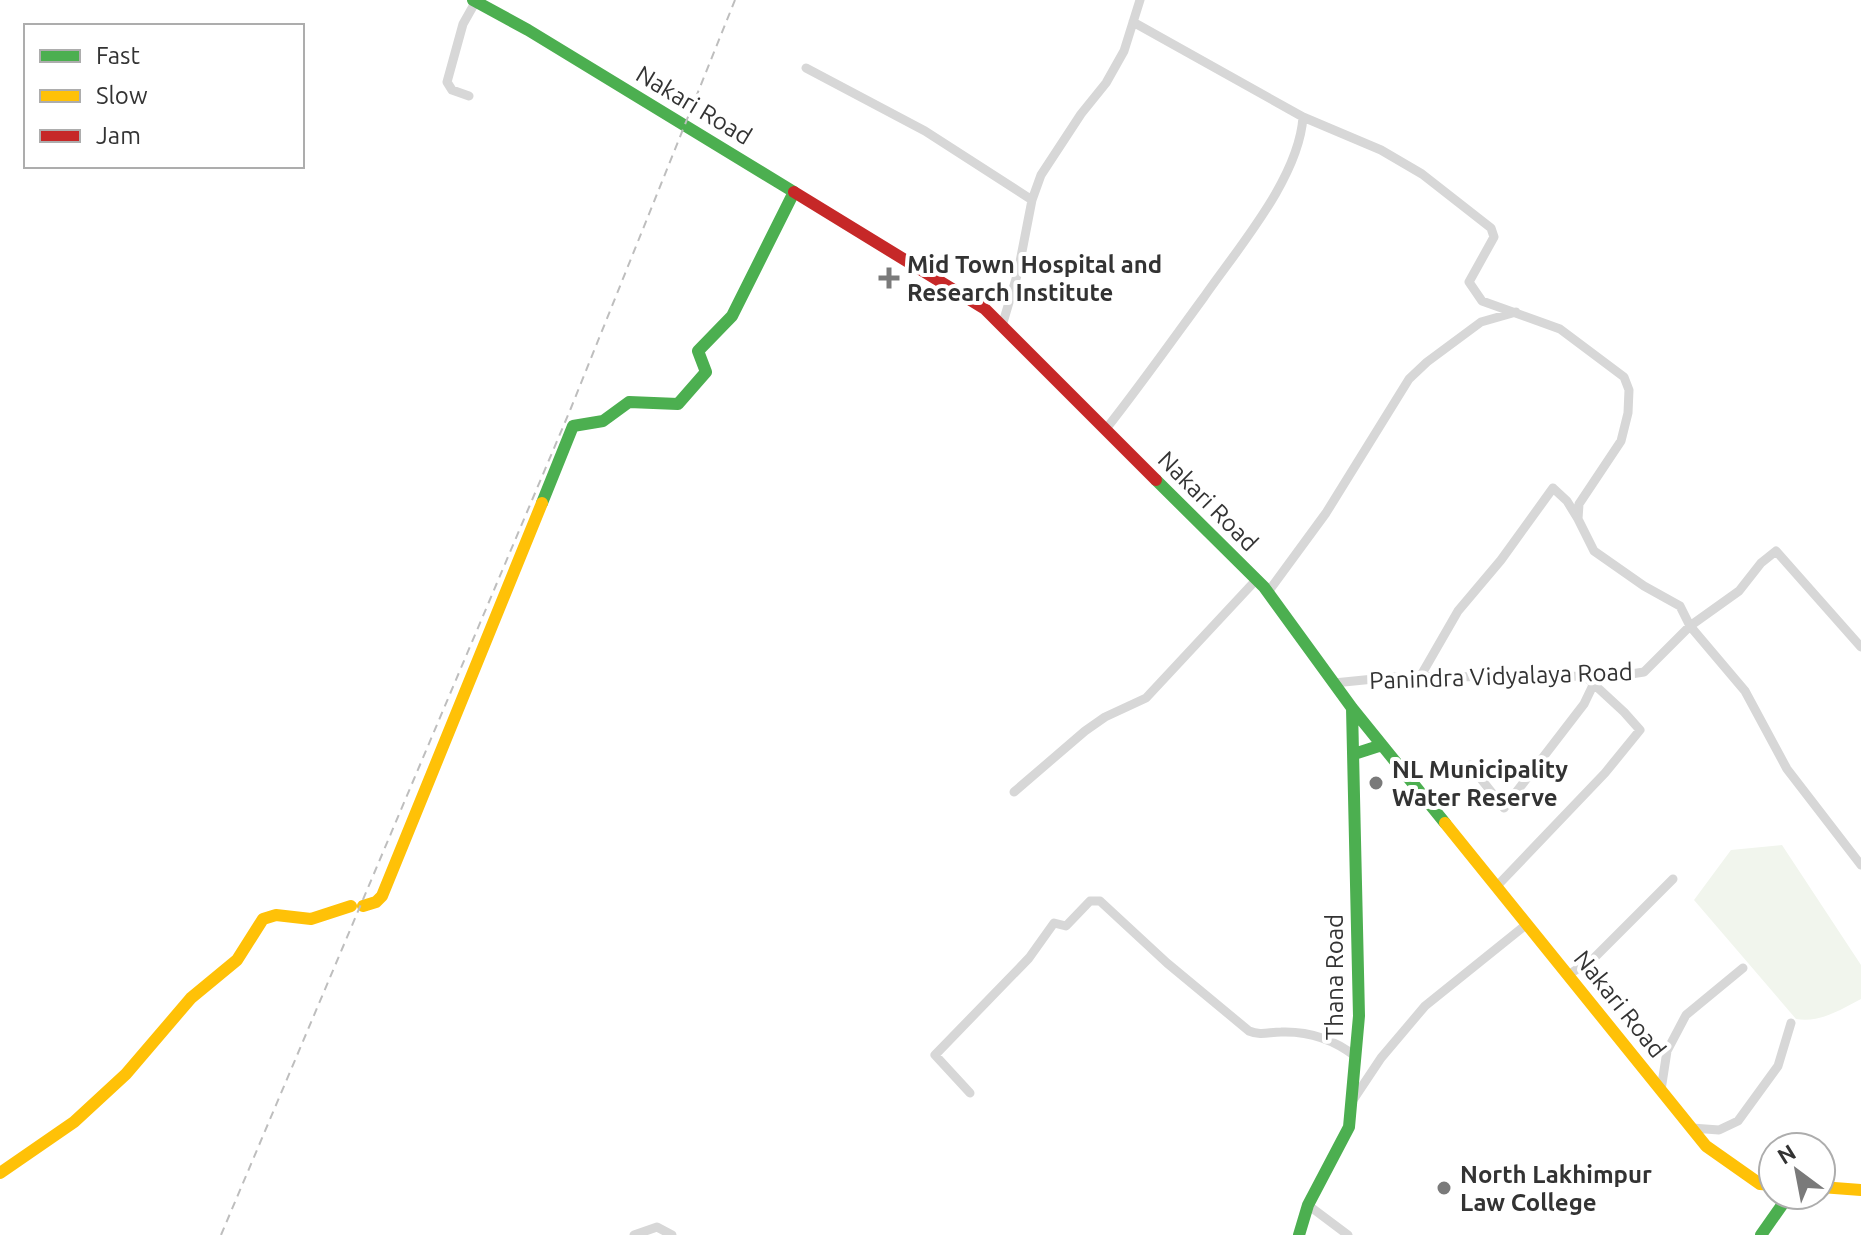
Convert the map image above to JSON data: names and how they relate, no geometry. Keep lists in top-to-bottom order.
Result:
{
  "streets": {
    "street": ["Nakari Road", "Panindra Vidyalaya Road", "Thana Road"]
  },
  "crossings": [
    ["Nakari Road", "Panindra Vidyalaya Road"],
    ["Nakari Road", "Thana Road"]
  ],
  "places": {
    "health": ["Mid Town Hospital and Research Institute"],
    "other": ["NL Municipality Water Reserve", "North Lakhimpur Law College"]
  },
  "legend": ["Fast", "Slow", "Jam"],
  "north": "top left"
}
